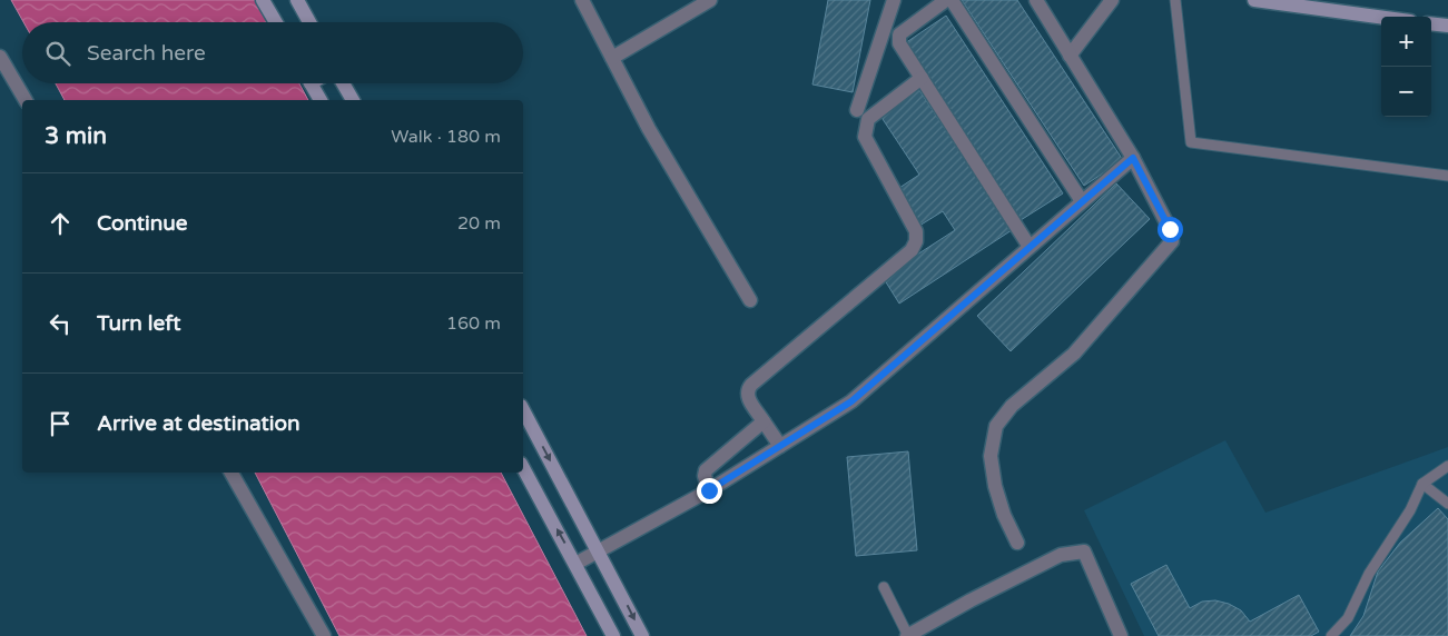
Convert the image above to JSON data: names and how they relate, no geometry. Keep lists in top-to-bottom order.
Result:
{
  "page": {
    "map_buttons": ["+", "−"],
    "search": "Search here",
    "heading": ["3 min", "Walk · 180 m"],
    "list": [
      ["Continue", "20 m"],
      ["Turn left", "160 m"],
      "Arrive at destination"
    ]
  }
}
